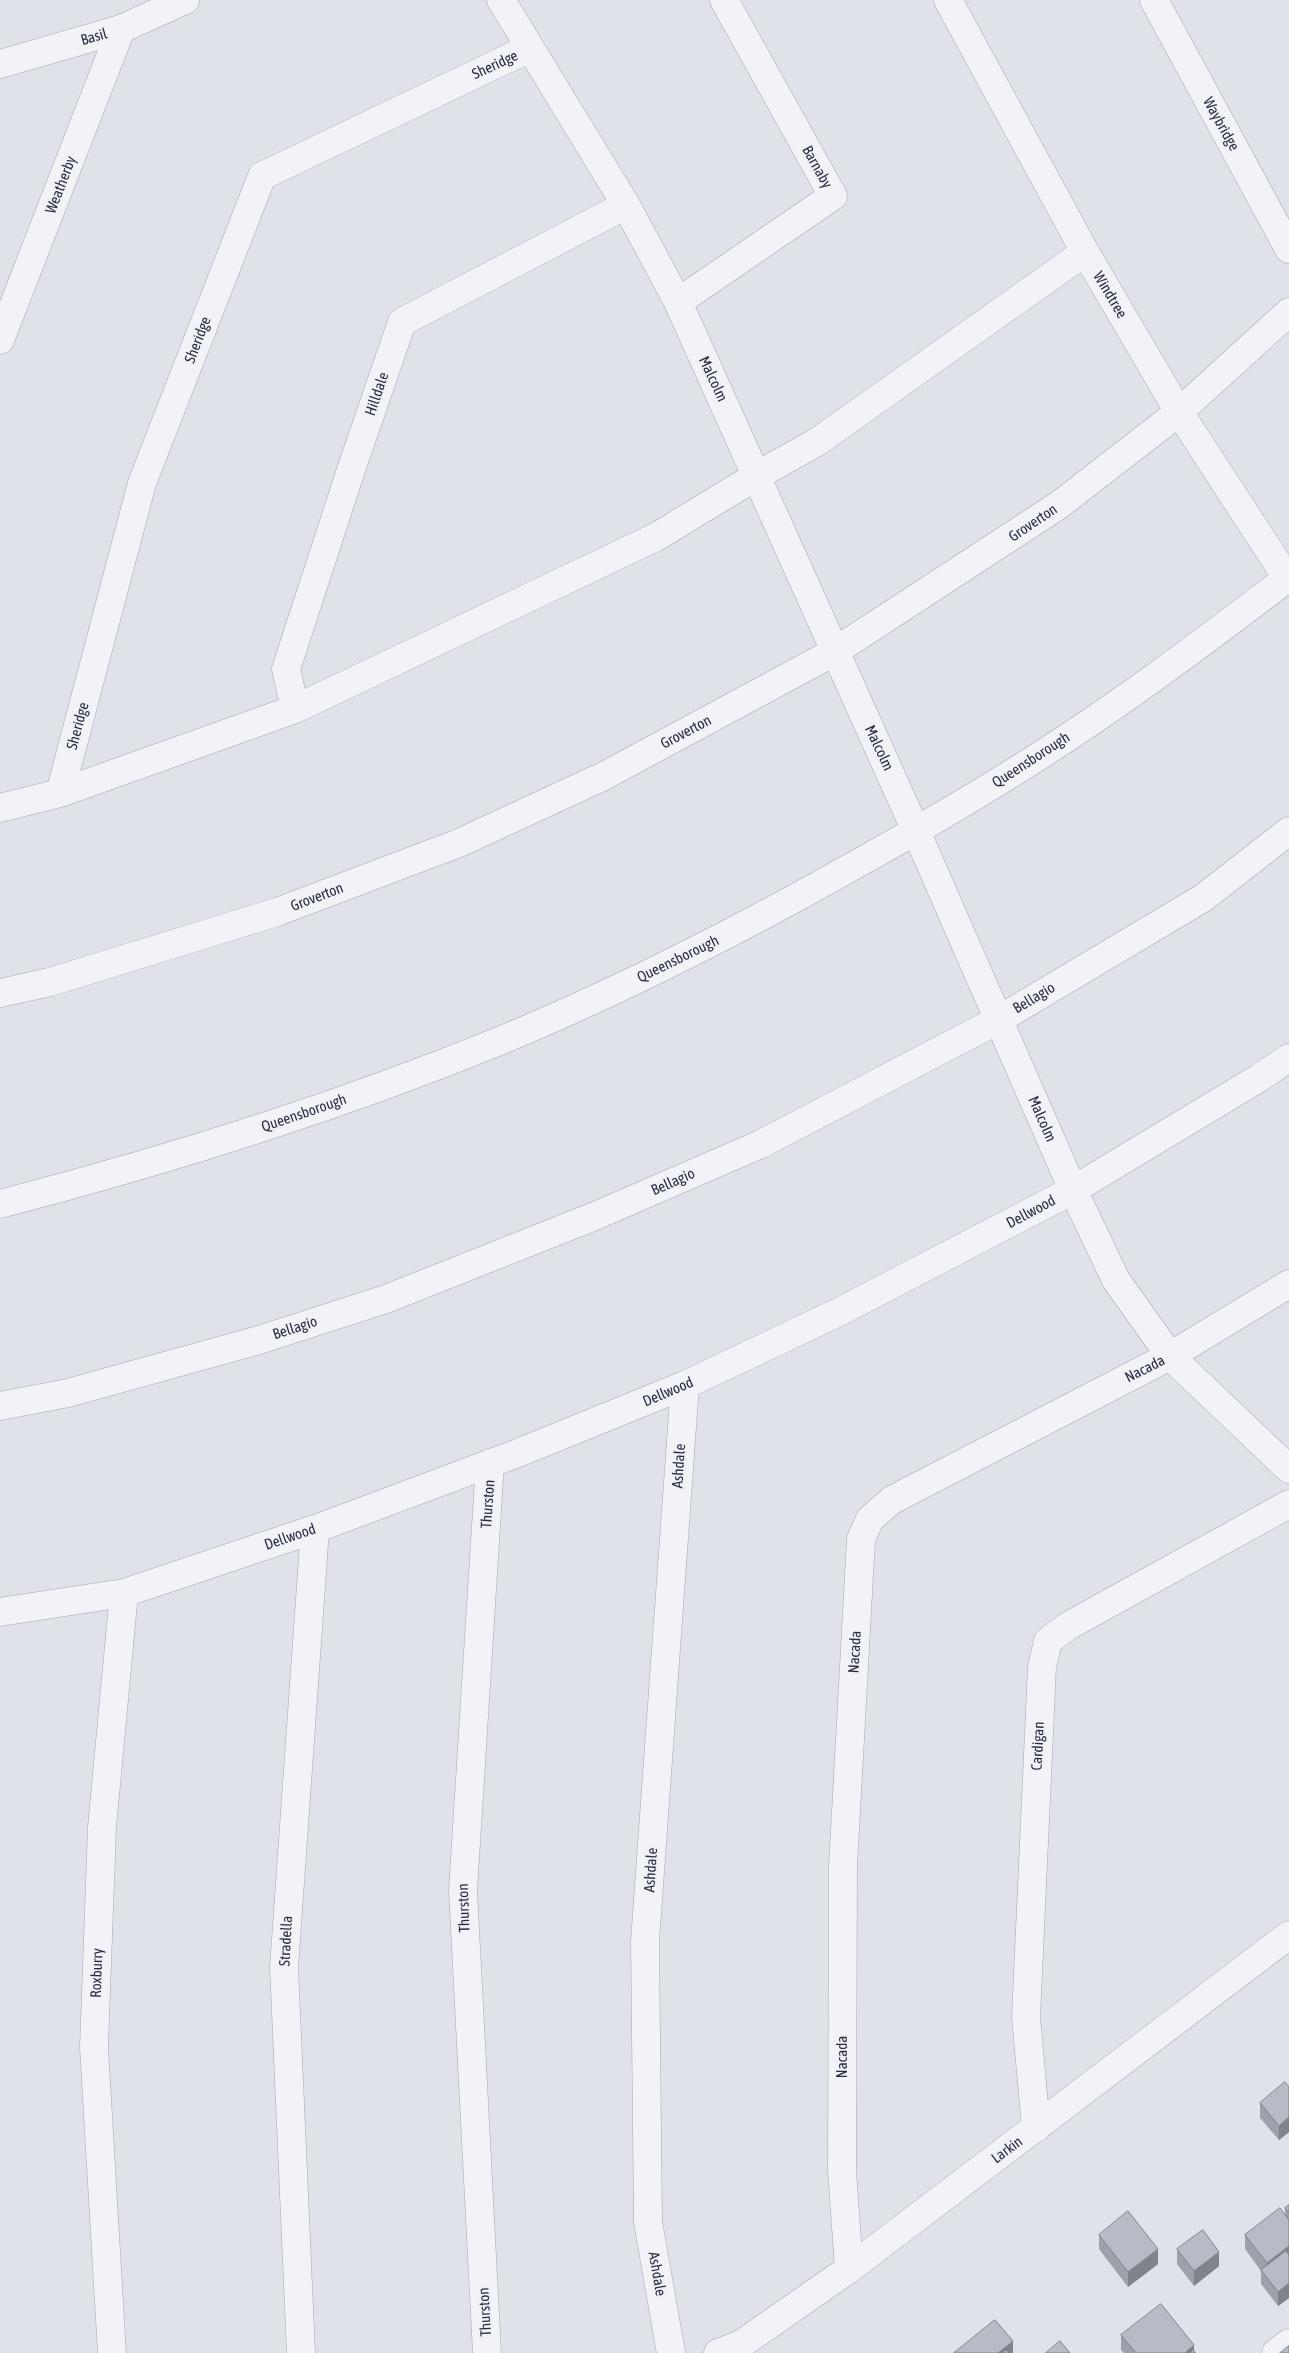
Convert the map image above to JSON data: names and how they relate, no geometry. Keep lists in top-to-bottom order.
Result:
{
  "streets": {
    "street": [
      "Basil",
      "Sheridge",
      "Waybridge",
      "Barnaby",
      "Weatherby",
      "Windtree",
      "Malcolm",
      "Hilldale",
      "Groverton",
      "Queensborough",
      "Bellagio",
      "Dellwood",
      "Nacada",
      "Ashdale",
      "Thurston",
      "Cardigan",
      "Stradella",
      "Roxburry",
      "Larkin"
    ]
  },
  "crossings": [
    ["Basil", "Weatherby"],
    ["Sheridge", "Malcolm"],
    ["Barnaby", "Malcolm"],
    ["Windtree", "Groverton"],
    ["Windtree", "Queensborough"],
    ["Malcolm", "Hilldale"],
    ["Malcolm", "Groverton"],
    ["Malcolm", "Queensborough"],
    ["Malcolm", "Bellagio"],
    ["Malcolm", "Dellwood"],
    ["Malcolm", "Nacada"],
    ["Dellwood", "Ashdale"],
    ["Dellwood", "Thurston"],
    ["Dellwood", "Stradella"],
    ["Dellwood", "Roxburry"],
    ["Nacada", "Larkin"],
    ["Cardigan", "Larkin"]
  ]
}
